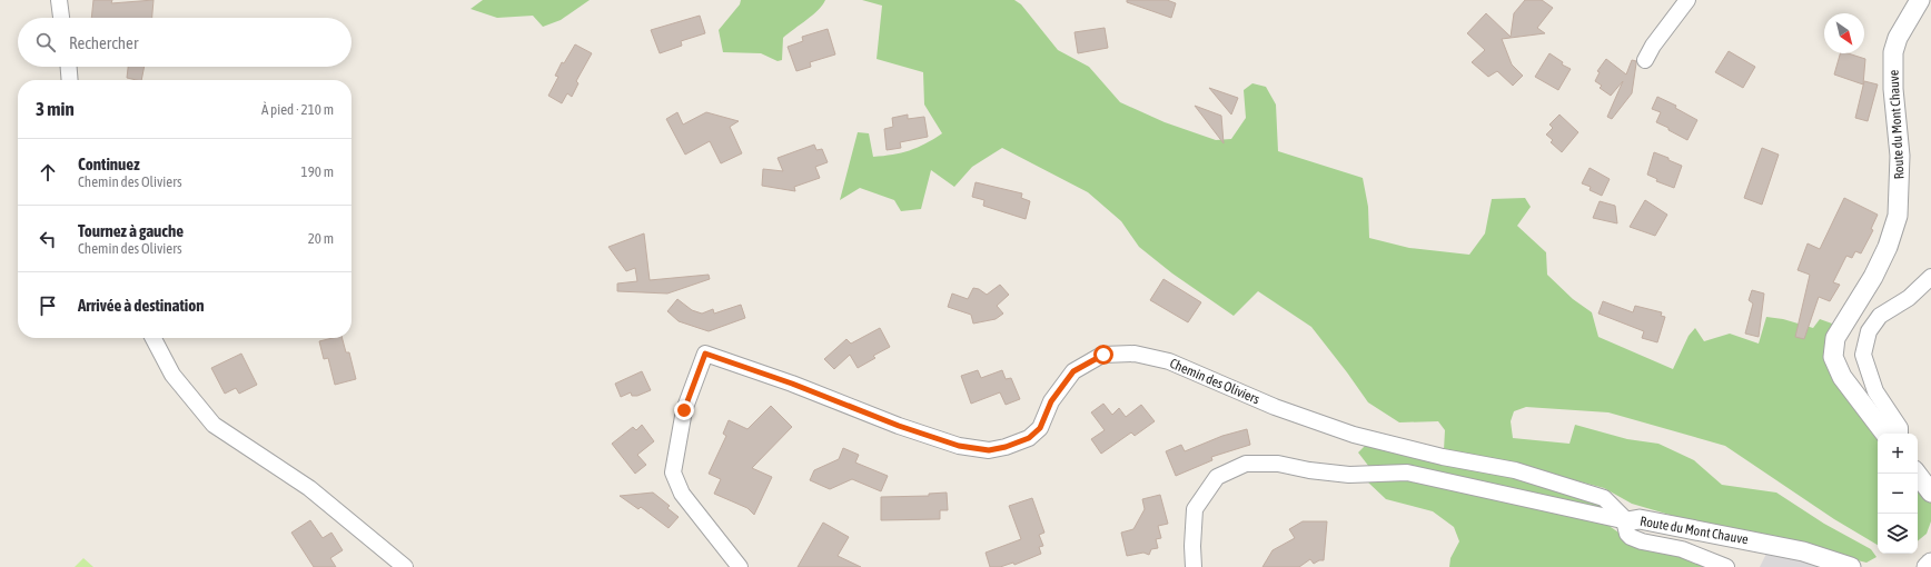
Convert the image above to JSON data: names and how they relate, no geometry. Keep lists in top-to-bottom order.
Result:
{
  "streets": {
    "street": ["Route du Mont Chauve", "Chemin des Oliviers"]
  },
  "crossings": [
    ["Route du Mont Chauve", "Chemin des Oliviers"]
  ],
  "north": "bottom right",
  "page": {
    "search": "Rechercher",
    "heading": ["3 min", "À pied · 210 m"],
    "list": [
      ["Continuez", "Chemin des Oliviers", "190 m"],
      ["Tournez à gauche", "Chemin des Oliviers", "20 m"],
      "Arrivée à destination"
    ],
    "map_buttons": ["+", "−"]
  }
}
